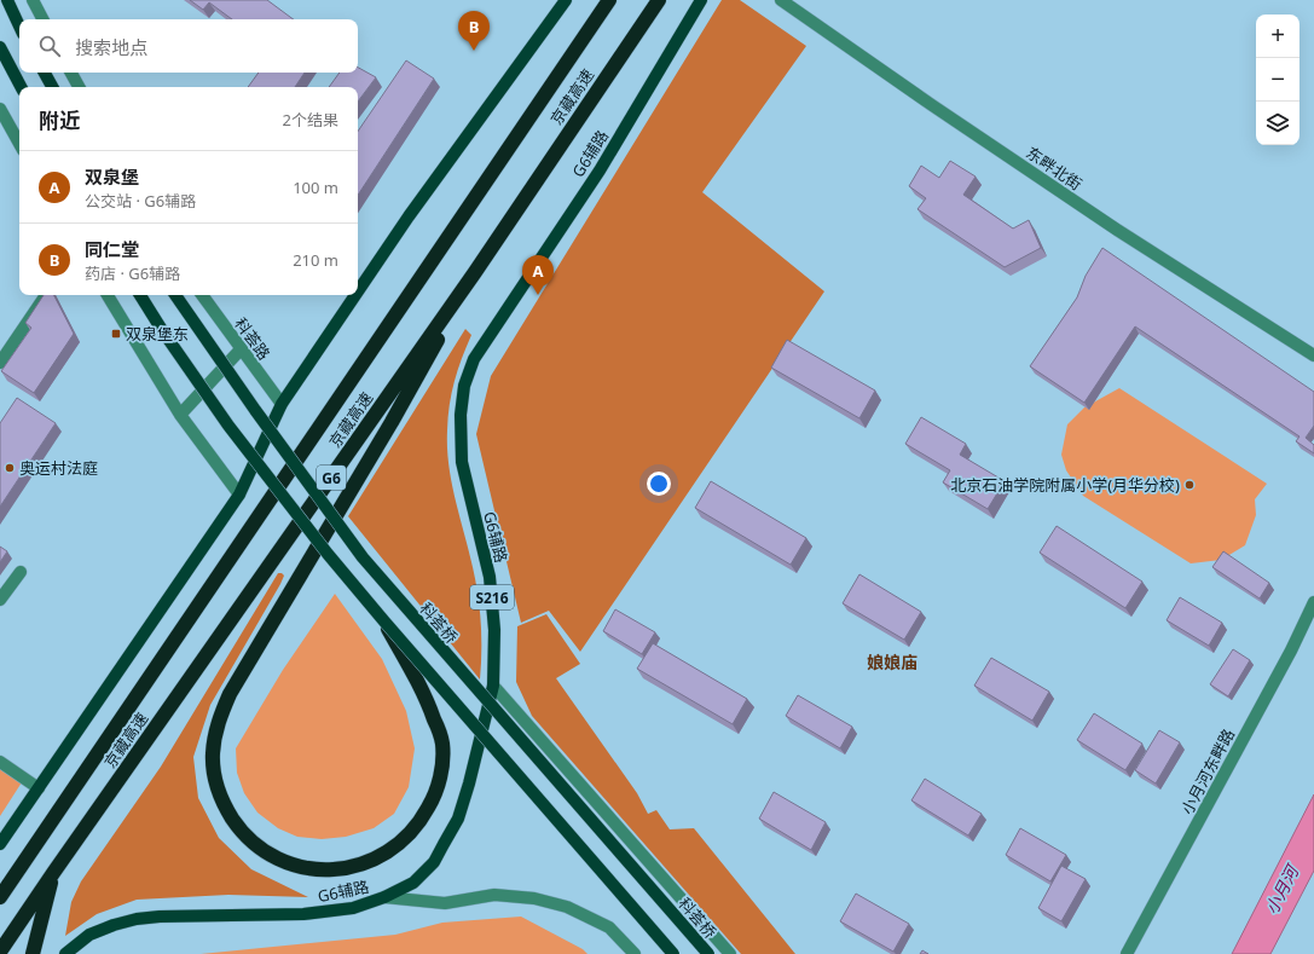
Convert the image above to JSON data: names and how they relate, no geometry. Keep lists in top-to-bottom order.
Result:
{
  "streets": {
    "highway": ["京藏高速", "G6"],
    "main road": ["G6辅路", "S216", "科荟桥"],
    "street": ["东畔北街", "科荟路", "小月河东畔路"]
  },
  "districts": ["娘娘庙"],
  "water": ["小月河"],
  "places": {
    "transit": ["双泉堡东"],
    "other": ["奥运村法庭", "北京石油学院附属小学(月华分校)"]
  },
  "page": {
    "pins": ["B", "A"],
    "map_buttons": ["+", "−"],
    "search": "搜索地点",
    "heading": ["附近", "2个结果"],
    "list": [
      {
        "mark": "A",
        "name": "双泉堡",
        "note": "公交站 · G6辅路",
        "value": "100 m"
      },
      {
        "mark": "B",
        "name": "同仁堂",
        "note": "药店 · G6辅路",
        "value": "210 m"
      }
    ]
  }
}
